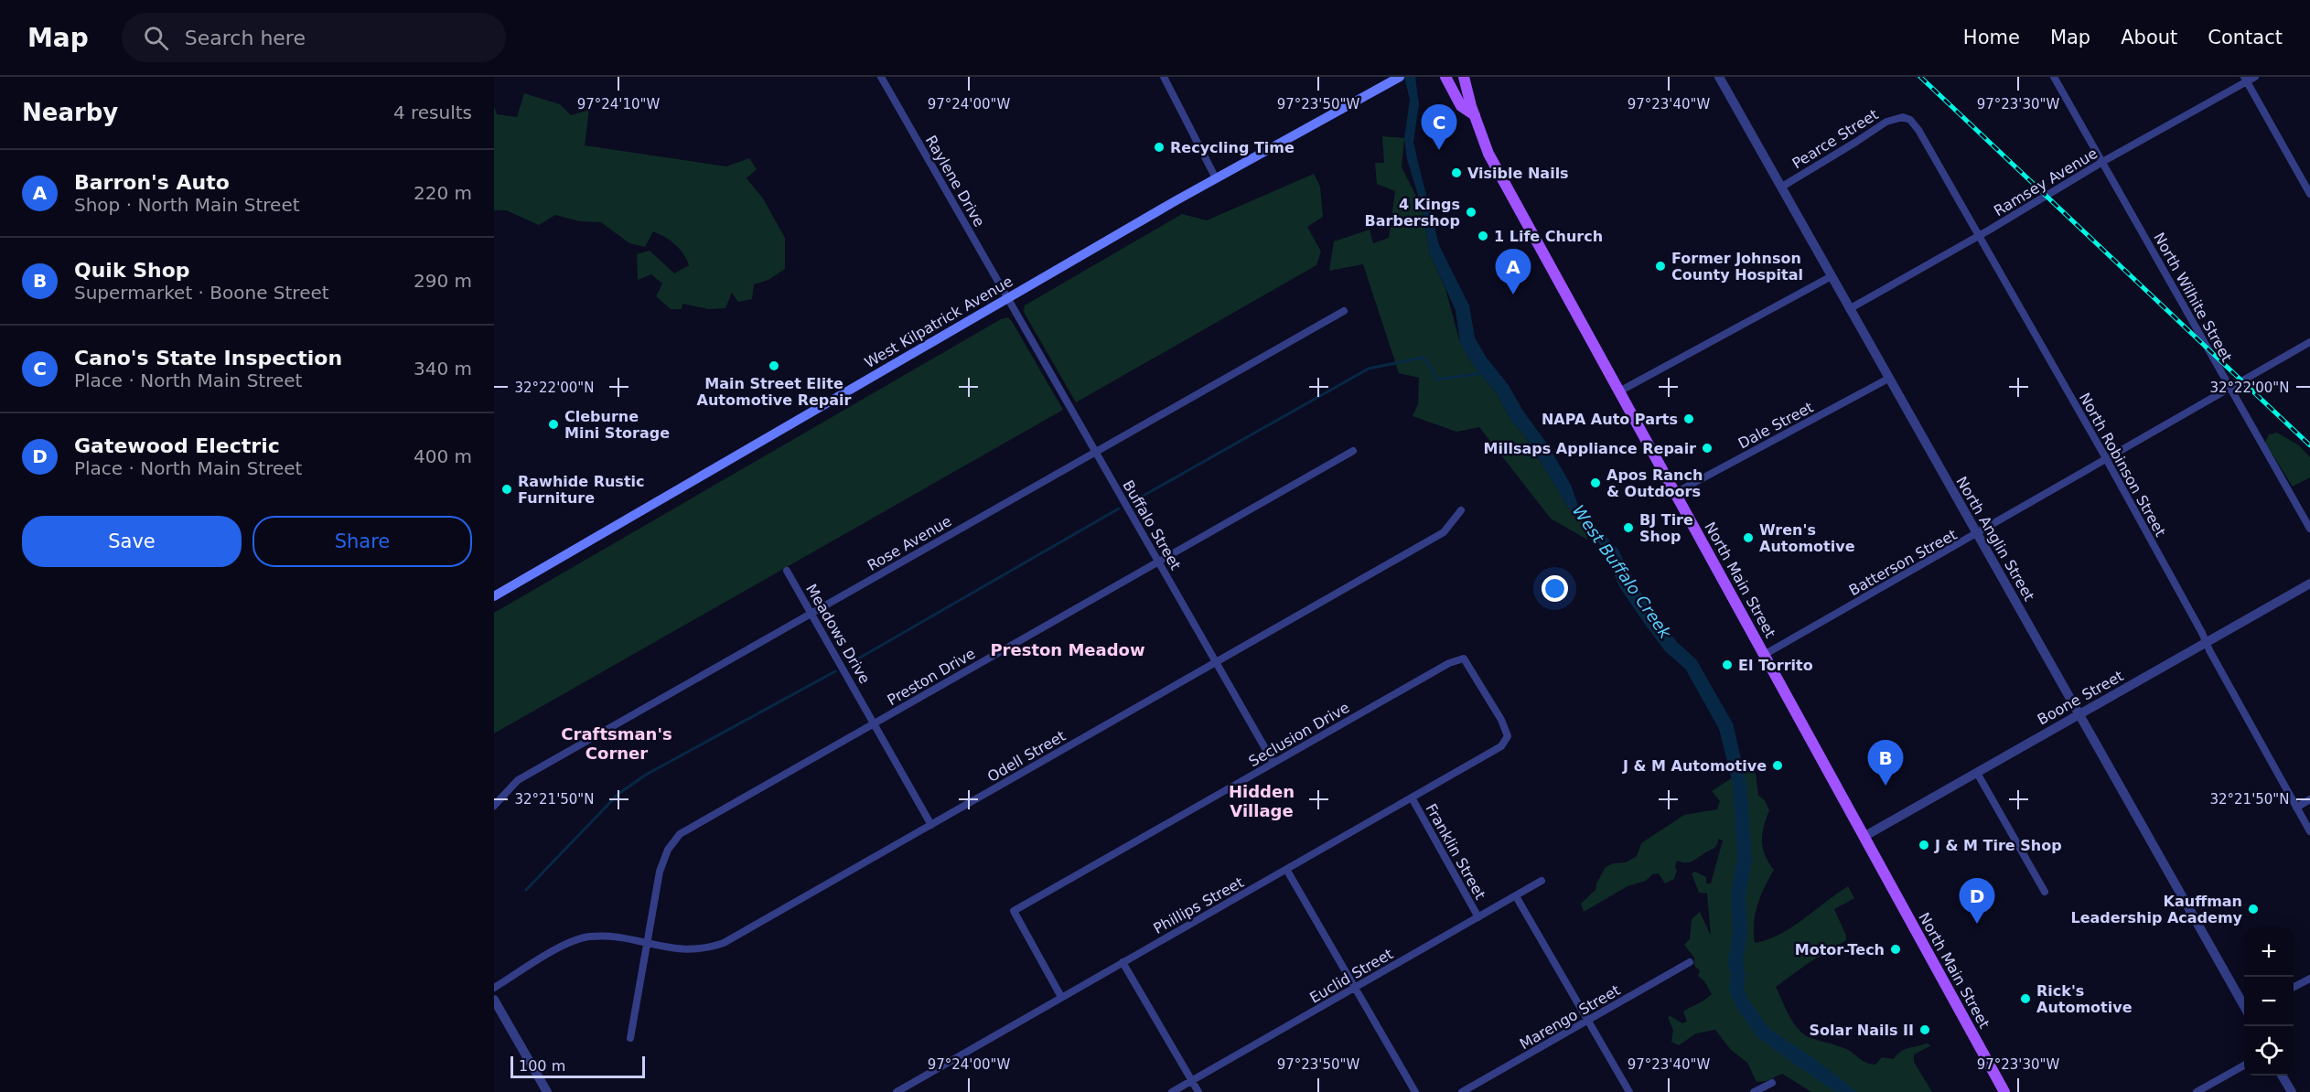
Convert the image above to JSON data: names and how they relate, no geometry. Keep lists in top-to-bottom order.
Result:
{
  "streets": {
    "main road": ["West Kilpatrick Avenue", "North Main Street"],
    "street": [
      "Pearce Street",
      "Raylene Drive",
      "Ramsey Avenue",
      "North Wilhite Street",
      "Dale Street",
      "North Robinson Street",
      "Buffalo Street",
      "North Anglin Street",
      "Rose Avenue",
      "Batterson Street",
      "Meadows Drive",
      "Preston Drive",
      "Boone Street",
      "Seclusion Drive",
      "Odell Street",
      "Franklin Street",
      "Phillips Street",
      "Euclid Street",
      "Marengo Street"
    ]
  },
  "crossings": [
    ["Pearce Street", "North Robinson Street"],
    ["Pearce Street", "North Anglin Street"],
    ["Raylene Drive", "West Kilpatrick Avenue"],
    ["Raylene Drive", "Buffalo Street"],
    ["Ramsey Avenue", "North Wilhite Street"],
    ["Ramsey Avenue", "North Robinson Street"],
    ["Ramsey Avenue", "North Anglin Street"],
    ["North Wilhite Street", "Batterson Street"],
    ["West Kilpatrick Avenue", "Buffalo Street"],
    ["Dale Street", "North Anglin Street"],
    ["Dale Street", "North Main Street"],
    ["North Robinson Street", "Batterson Street"],
    ["North Robinson Street", "Boone Street"],
    ["Buffalo Street", "Rose Avenue"],
    ["Buffalo Street", "Preston Drive"],
    ["Buffalo Street", "Seclusion Drive"],
    ["Buffalo Street", "Odell Street"],
    ["North Anglin Street", "Batterson Street"],
    ["North Anglin Street", "Boone Street"],
    ["Rose Avenue", "Meadows Drive"],
    ["Batterson Street", "North Main Street"],
    ["North Main Street", "Boone Street"],
    ["Meadows Drive", "Preston Drive"],
    ["Meadows Drive", "Odell Street"],
    ["Preston Drive", "Odell Street"],
    ["Seclusion Drive", "Phillips Street"],
    ["Franklin Street", "Phillips Street"],
    ["Franklin Street", "Euclid Street"]
  ],
  "districts": ["Preston Meadow", "Craftsman's Corner", "Hidden Village"],
  "water": ["West Buffalo Creek"],
  "places": [
    "Recycling Time",
    "Visible Nails",
    "4 Kings Barbershop",
    "1 Life Church",
    "Former Johnson County Hospital",
    "Main Street Elite Automotive Repair",
    "NAPA Auto Parts",
    "Cleburne Mini Storage",
    "Millsaps Appliance Repair",
    "Apos Ranch & Outdoors",
    "Rawhide Rustic Furniture",
    "BJ Tire Shop",
    "Wren's Automotive",
    "El Torrito",
    "J & M Automotive",
    "J & M Tire Shop",
    "Kauffman Leadership Academy",
    "Motor-Tech",
    "Rick's Automotive",
    "Solar Nails II"
  ],
  "scale_bar": "100 m",
  "page": {
    "header": "Map",
    "search": "Search here",
    "nav": [
      "Home",
      "Map",
      "About",
      "Contact"
    ],
    "heading": ["Nearby", "4 results"],
    "pins": [
      "C",
      "A",
      "B",
      "D"
    ],
    "list": [
      {
        "mark": "A",
        "name": "Barron's Auto",
        "note": "Shop · North Main Street",
        "value": "220 m"
      },
      {
        "mark": "B",
        "name": "Quik Shop",
        "note": "Supermarket · Boone Street",
        "value": "290 m"
      },
      {
        "mark": "C",
        "name": "Cano's State Inspection",
        "note": "Place · North Main Street",
        "value": "340 m"
      },
      {
        "mark": "D",
        "name": "Gatewood Electric",
        "note": "Place · North Main Street",
        "value": "400 m"
      }
    ],
    "buttons": ["Save", "Share"],
    "map_buttons": ["+", "−"],
    "scale": "100 m"
  },
  "coordinates": [
    "97°24'10\"W",
    "97°24'00\"W",
    "97°23'50\"W",
    "97°23'40\"W",
    "97°23'30\"W",
    "32°22'00\"N",
    "32°21'50\"N"
  ]
}
